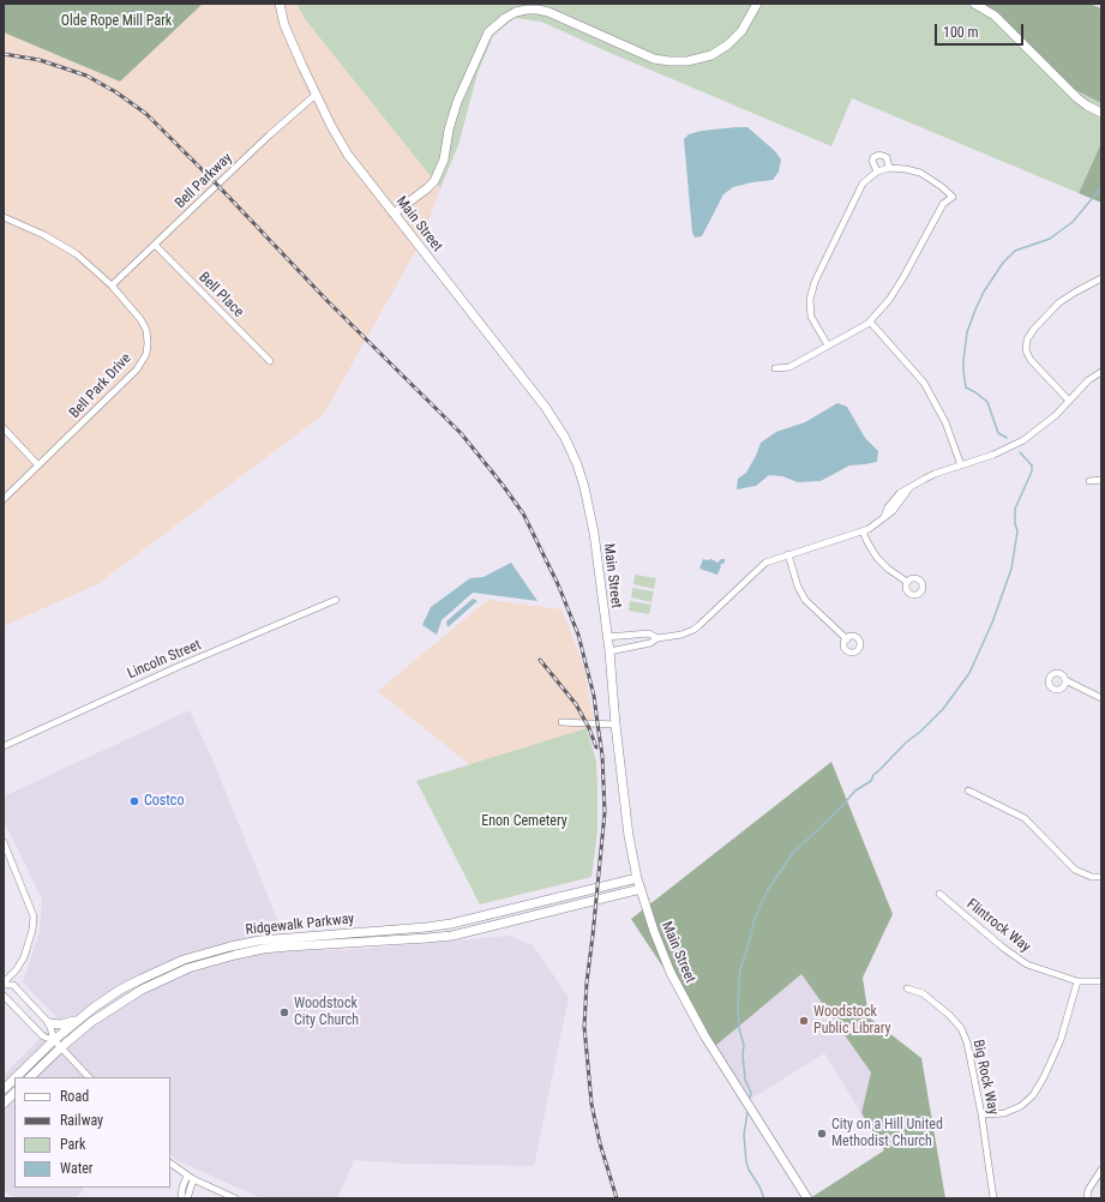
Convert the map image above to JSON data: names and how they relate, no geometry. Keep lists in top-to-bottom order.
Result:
{
  "streets": {
    "main road": ["Main Street", "Ridgewalk Parkway"],
    "street": [
      "Bell Parkway",
      "Bell Place",
      "Bell Park Drive",
      "Lincoln Street",
      "Flintrock Way",
      "Big Rock Way"
    ]
  },
  "crossings": [
    ["Bell Parkway", "Main Street"],
    ["Bell Parkway", "Bell Place"],
    ["Bell Parkway", "Bell Park Drive"],
    ["Main Street", "Ridgewalk Parkway"]
  ],
  "parks": ["Olde Rope Mill Park", "Enon Cemetery"],
  "places": [
    "Costco",
    "Woodstock City Church",
    "Woodstock Public Library",
    "City on a Hill United Methodist Church"
  ],
  "legend": [
    "Road",
    "Railway",
    "Park",
    "Water"
  ],
  "scale_bar": "100 m"
}
